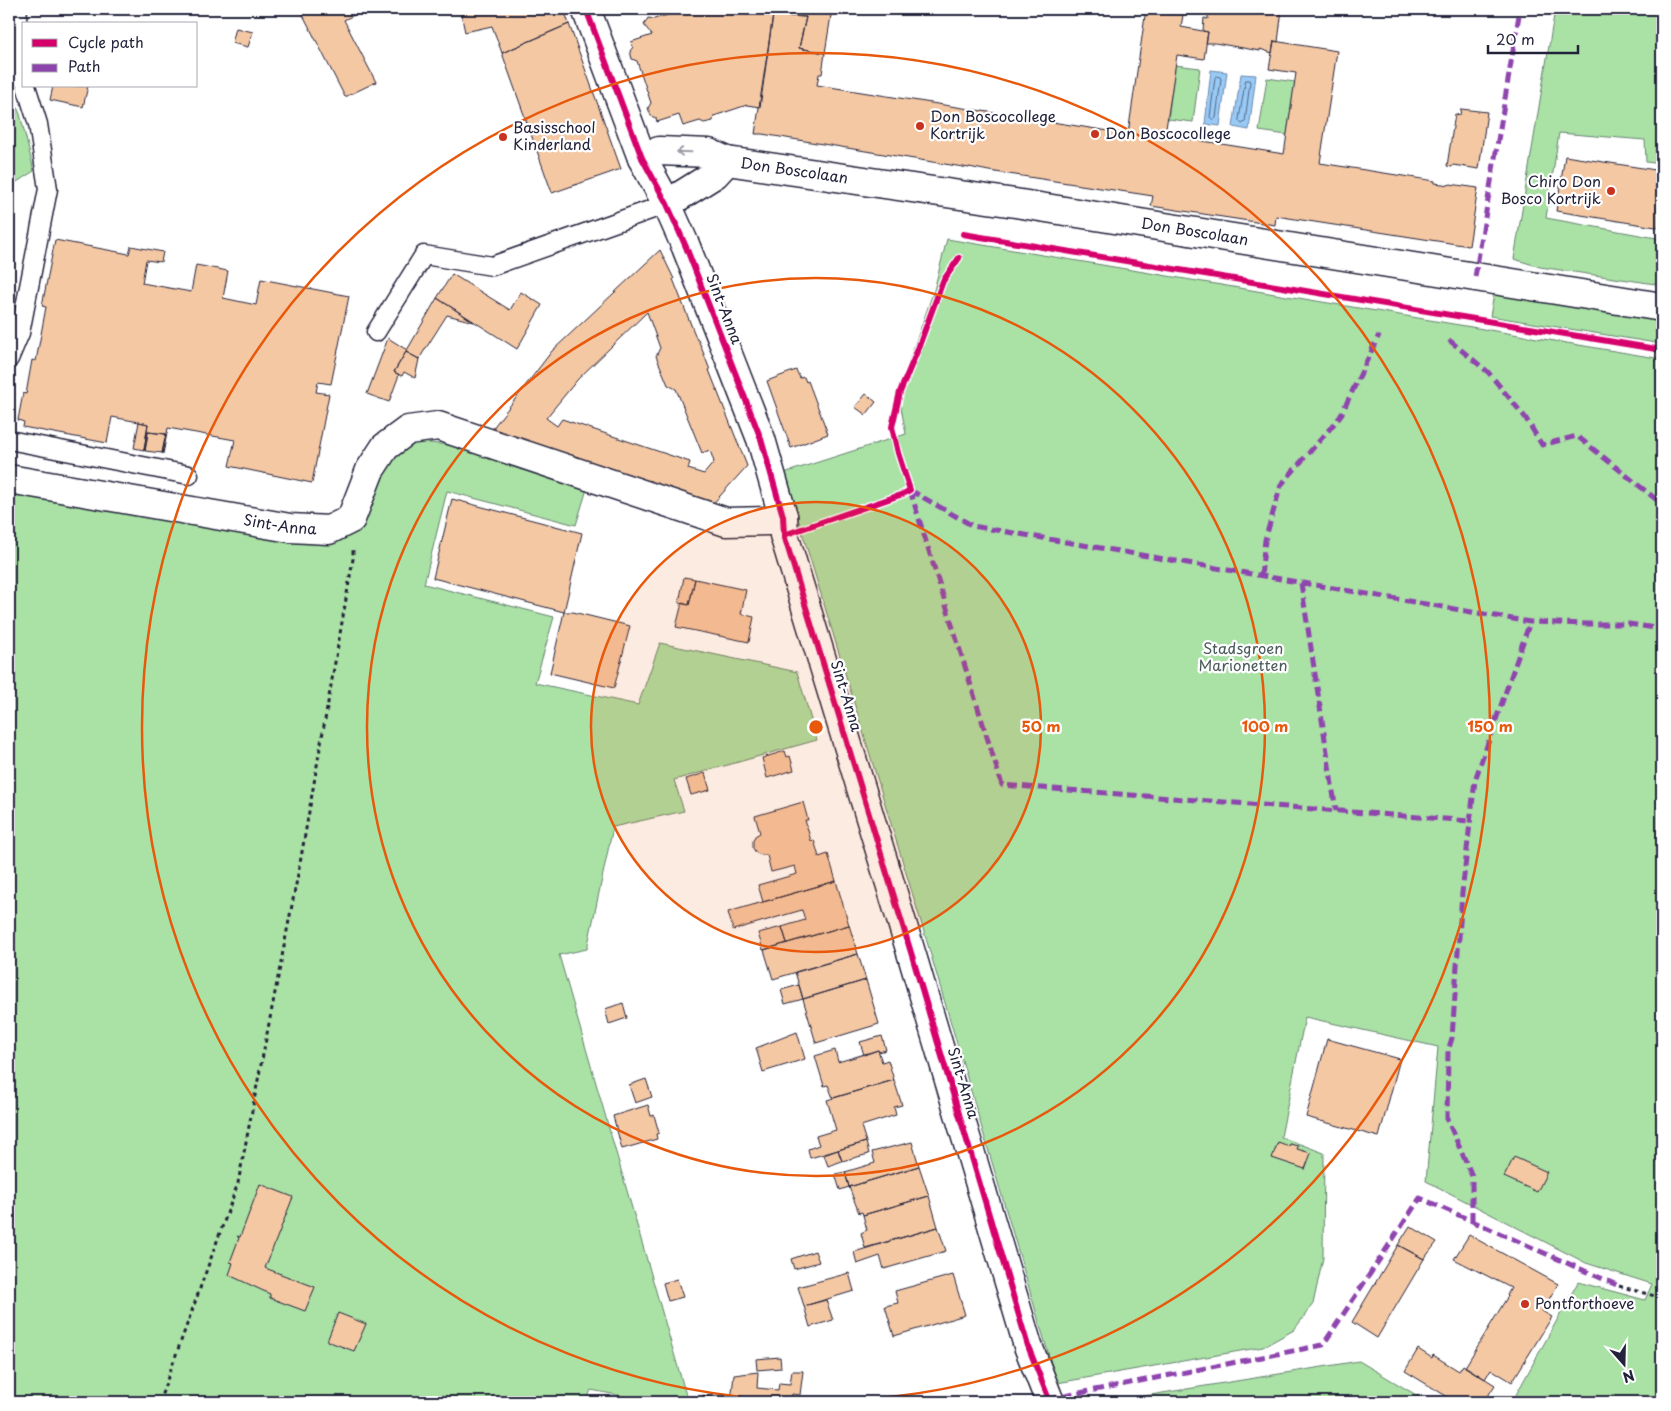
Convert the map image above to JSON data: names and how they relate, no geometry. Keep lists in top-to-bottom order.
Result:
{
  "streets": {
    "street": ["Don Boscolaan", "Sint-Anna"]
  },
  "crossings": [
    ["Don Boscolaan", "Sint-Anna"]
  ],
  "parks": ["Stadsgroen Marionetten"],
  "places": [
    "Don Boscocollege Kortrijk",
    "Don Boscocollege",
    "Basisschool Kinderland",
    "Chiro Don Bosco Kortrijk",
    "Pontforthoeve"
  ],
  "legend": ["Cycle path", "Path"],
  "scale_bar": "20 m",
  "north": "bottom",
  "rings": ["50 m", "100 m", "150 m"]
}
